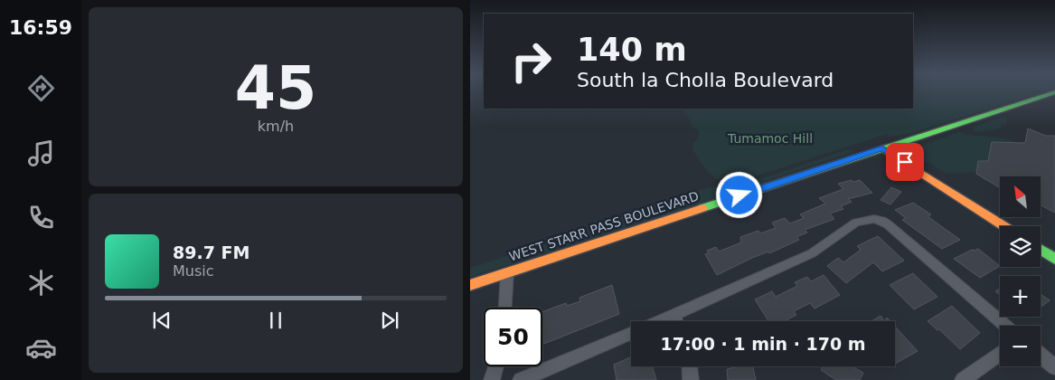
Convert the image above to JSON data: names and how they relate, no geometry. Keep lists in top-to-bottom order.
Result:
{
  "streets": {
    "main road": ["WEST STARR PASS BOULEVARD"]
  },
  "parks": ["Tumamoc Hill"],
  "north": "top left",
  "page": {
    "tabs": "16:59",
    "tile": ["45", "km/h"],
    "turn": ["140 m", "South la Cholla Boulevard"],
    "map_buttons": ["+", "−"],
    "song": ["89.7 FM", "Music"],
    "limit": "50",
    "trip": "17:00 · 1 min · 170 m"
  }
}
